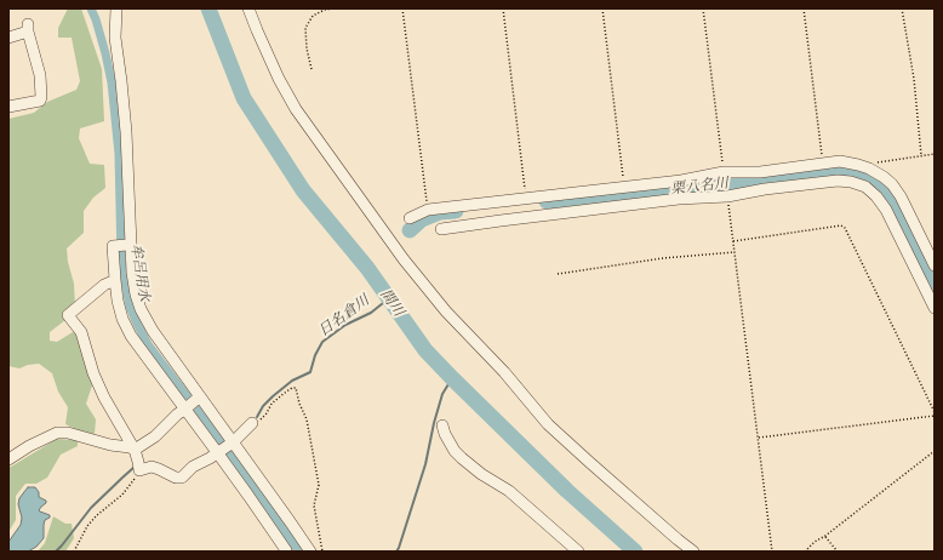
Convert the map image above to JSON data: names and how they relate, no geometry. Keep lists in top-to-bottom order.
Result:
{
  "water": [
    "栗八名川",
    "牟呂用水",
    "間川",
    "日名倉川"
  ]
}
